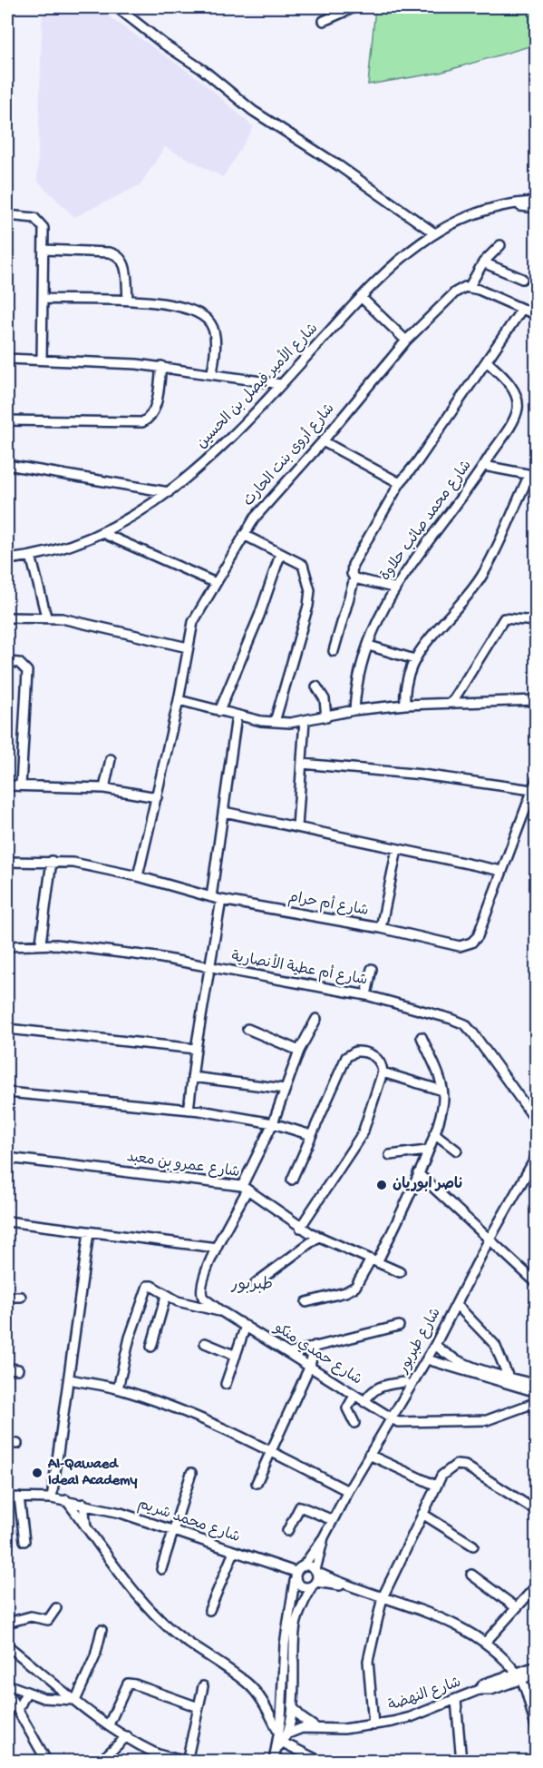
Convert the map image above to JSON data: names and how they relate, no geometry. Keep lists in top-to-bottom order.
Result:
{
  "streets": {
    "street": [
      "شارع الأمير فيصل بن الحسين",
      "شارع أروى بنت الحارث",
      "شارع محمد صائب حلاوة",
      "شارع أم حرام",
      "شارع أم عطية الأنصارية",
      "شارع عمرو بن معبد",
      "شارع طبربور",
      "شارع حمدي منكو",
      "شارع محمد شريم",
      "شارع النهضة"
    ]
  },
  "crossings": [
    ["شارع أروى بنت الحارث", "شارع أم حرام"],
    ["شارع عمرو بن معبد", "شارع حمدي منكو"],
    ["شارع طبربور", "شارع حمدي منكو"],
    ["شارع طبربور", "شارع محمد شريم"]
  ],
  "districts": ["طبربور"],
  "places": ["ناصر ابوريان", "Al-Qawaed Ideal Academy"]
}
